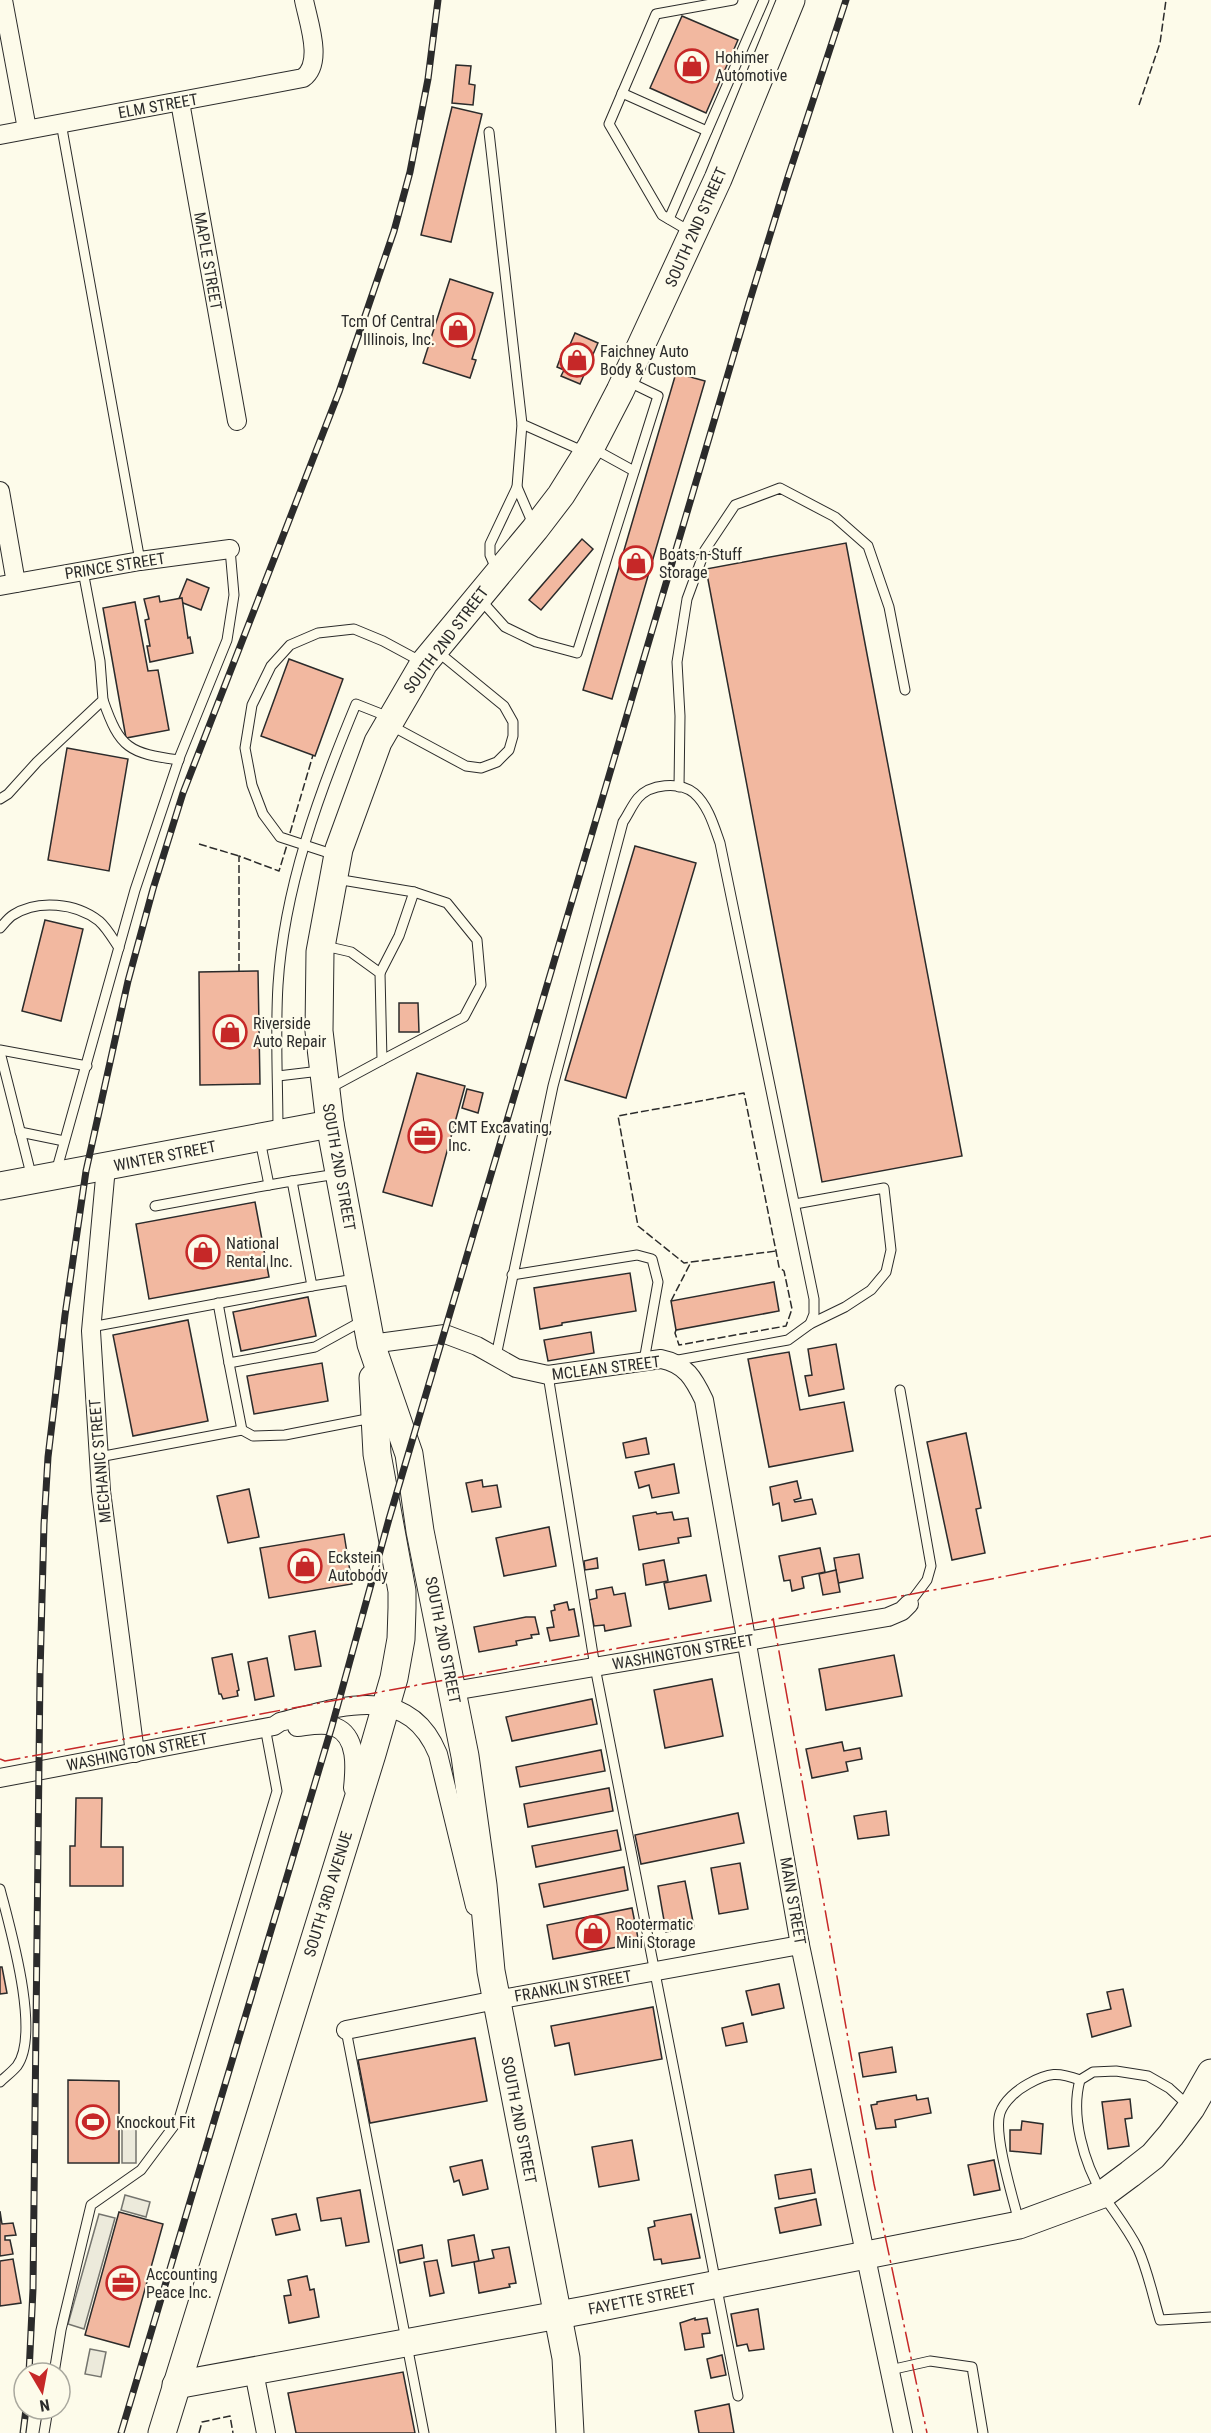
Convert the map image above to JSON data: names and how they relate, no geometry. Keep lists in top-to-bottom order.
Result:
{
  "streets": {
    "main road": [
      "SOUTH 2ND STREET",
      "WINTER STREET",
      "SOUTH 3RD AVENUE",
      "FAYETTE STREET"
    ],
    "street": [
      "ELM STREET",
      "MAPLE STREET",
      "PRINCE STREET",
      "MCLEAN STREET",
      "MECHANIC STREET",
      "WASHINGTON STREET",
      "MAIN STREET",
      "FRANKLIN STREET"
    ]
  },
  "crossings": [
    ["ELM STREET", "MAPLE STREET"],
    ["SOUTH 2ND STREET", "WINTER STREET"],
    ["SOUTH 2ND STREET", "MCLEAN STREET"],
    ["SOUTH 2ND STREET", "WASHINGTON STREET"],
    ["SOUTH 2ND STREET", "SOUTH 3RD AVENUE"],
    ["SOUTH 2ND STREET", "FRANKLIN STREET"],
    ["SOUTH 2ND STREET", "FAYETTE STREET"],
    ["WINTER STREET", "MECHANIC STREET"],
    ["MCLEAN STREET", "SOUTH 3RD AVENUE"],
    ["MCLEAN STREET", "MAIN STREET"],
    ["MECHANIC STREET", "WASHINGTON STREET"],
    ["WASHINGTON STREET", "SOUTH 3RD AVENUE"],
    ["WASHINGTON STREET", "MAIN STREET"],
    ["SOUTH 3RD AVENUE", "FAYETTE STREET"],
    ["MAIN STREET", "FRANKLIN STREET"],
    ["MAIN STREET", "FAYETTE STREET"]
  ],
  "places": {
    "shop": [
      "Hohimer Automotive",
      "Tcm Of Central Illinois, Inc.",
      "Faichney Auto Body & Custom",
      "Boats-n-Stuff Storage",
      "Riverside Auto Repair",
      "National Rental Inc.",
      "Eckstein Autobody",
      "Rootermatic Mini Storage"
    ],
    "office": ["CMT Excavating, Inc.", "Accounting Peace Inc."],
    "sports": ["Knockout Fit"]
  },
  "north": "bottom"
}
